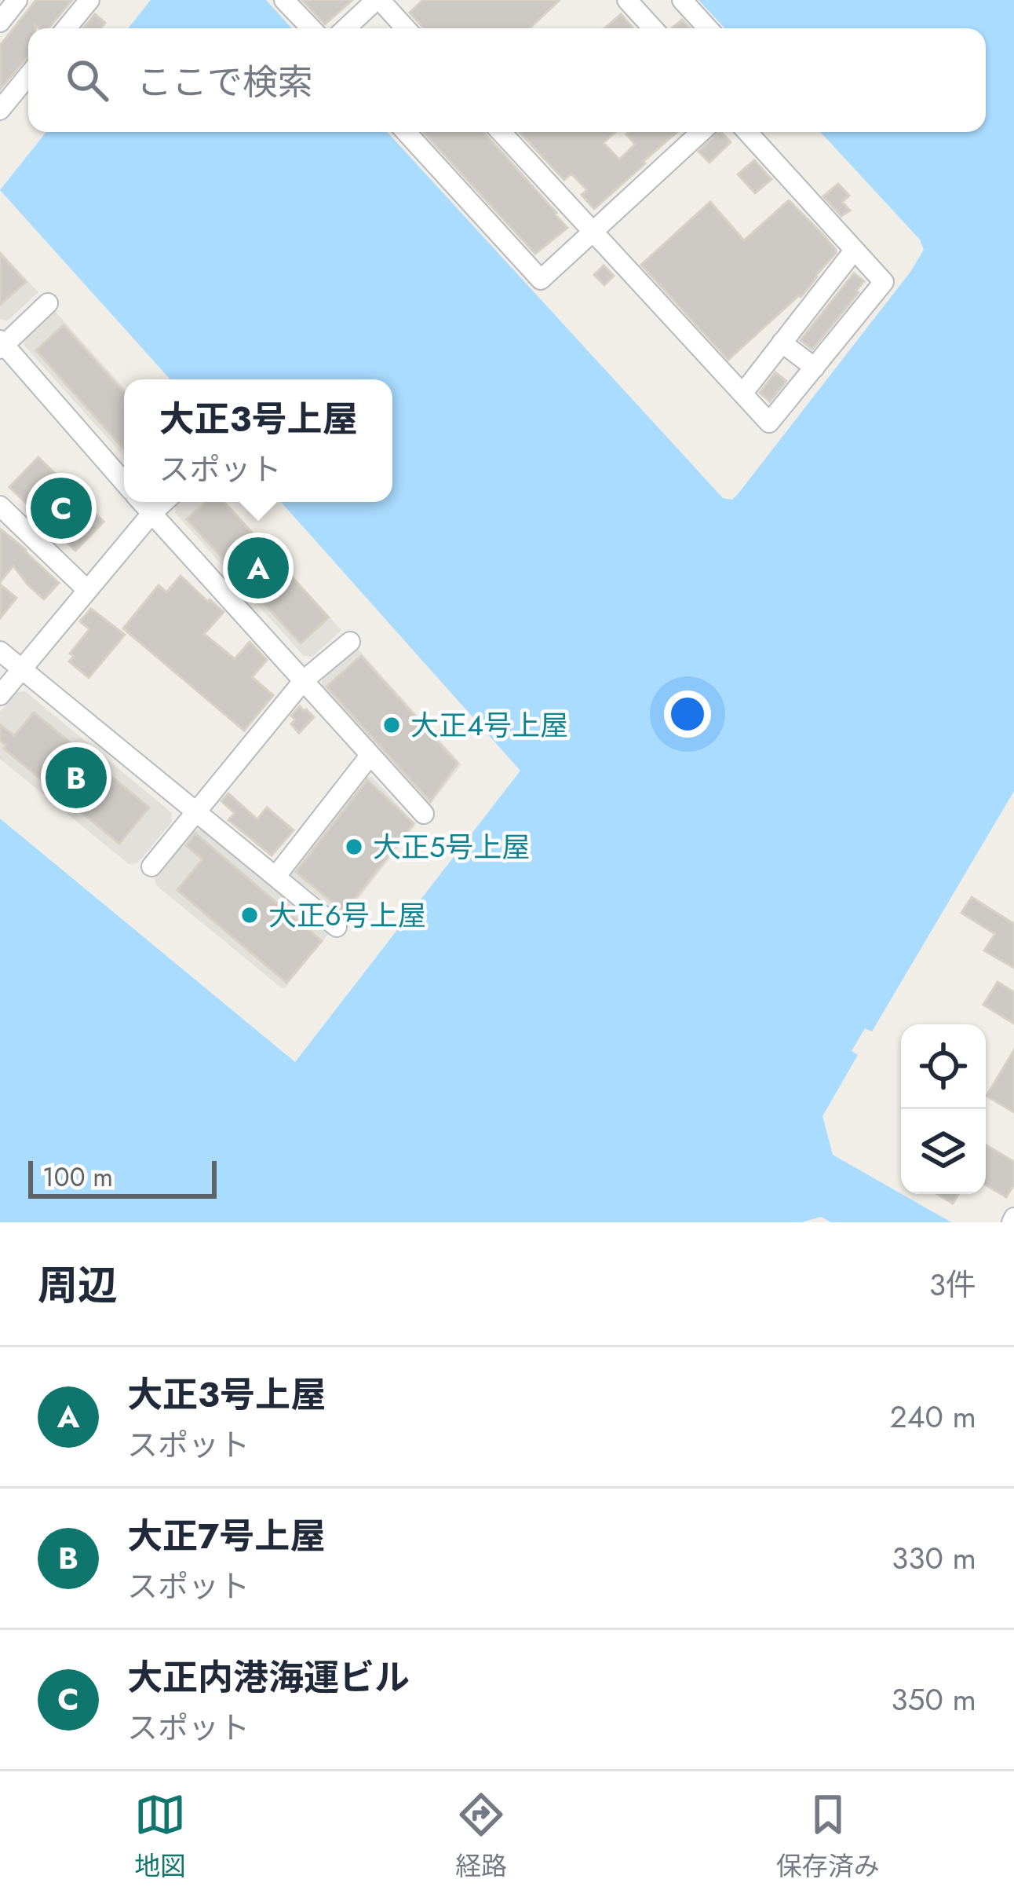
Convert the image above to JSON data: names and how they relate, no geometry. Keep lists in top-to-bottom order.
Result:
{
  "places": ["大正4号上屋", "大正5号上屋", "大正6号上屋"],
  "scale_bar": "100 m",
  "page": {
    "search": "ここで検索",
    "popup": ["大正3号上屋", "スポット"],
    "pins": ["C", "A", "B"],
    "scale": "100 m",
    "heading": ["周辺", "3件"],
    "list": [
      {
        "mark": "A",
        "name": "大正3号上屋",
        "note": "スポット",
        "value": "240 m"
      },
      {
        "mark": "B",
        "name": "大正7号上屋",
        "note": "スポット",
        "value": "330 m"
      },
      {
        "mark": "C",
        "name": "大正内港海運ビル",
        "note": "スポット",
        "value": "350 m"
      }
    ],
    "nav": ["地図", "経路", "保存済み"]
  }
}
